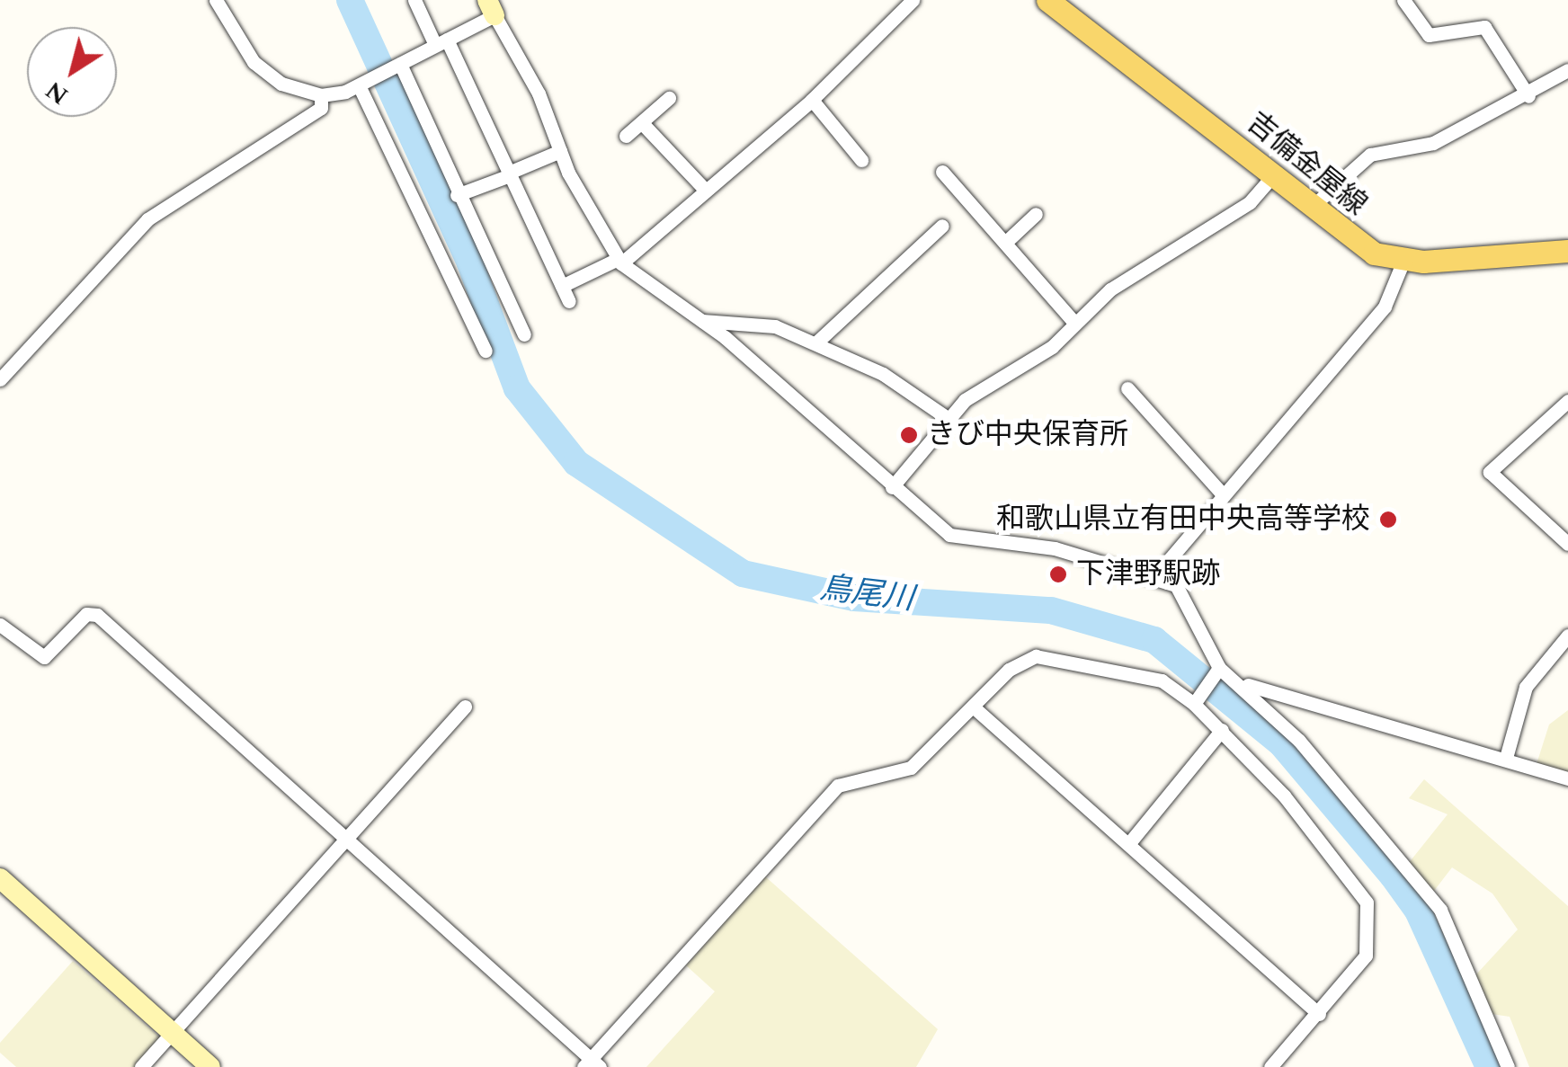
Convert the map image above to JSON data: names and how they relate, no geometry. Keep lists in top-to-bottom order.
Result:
{
  "streets": {
    "main road": ["吉備金屋線"]
  },
  "water": ["鳥尾川"],
  "places": ["きび中央保育所", "和歌山県立有田中央高等学校", "下津野駅跡"],
  "north": "bottom left"
}
